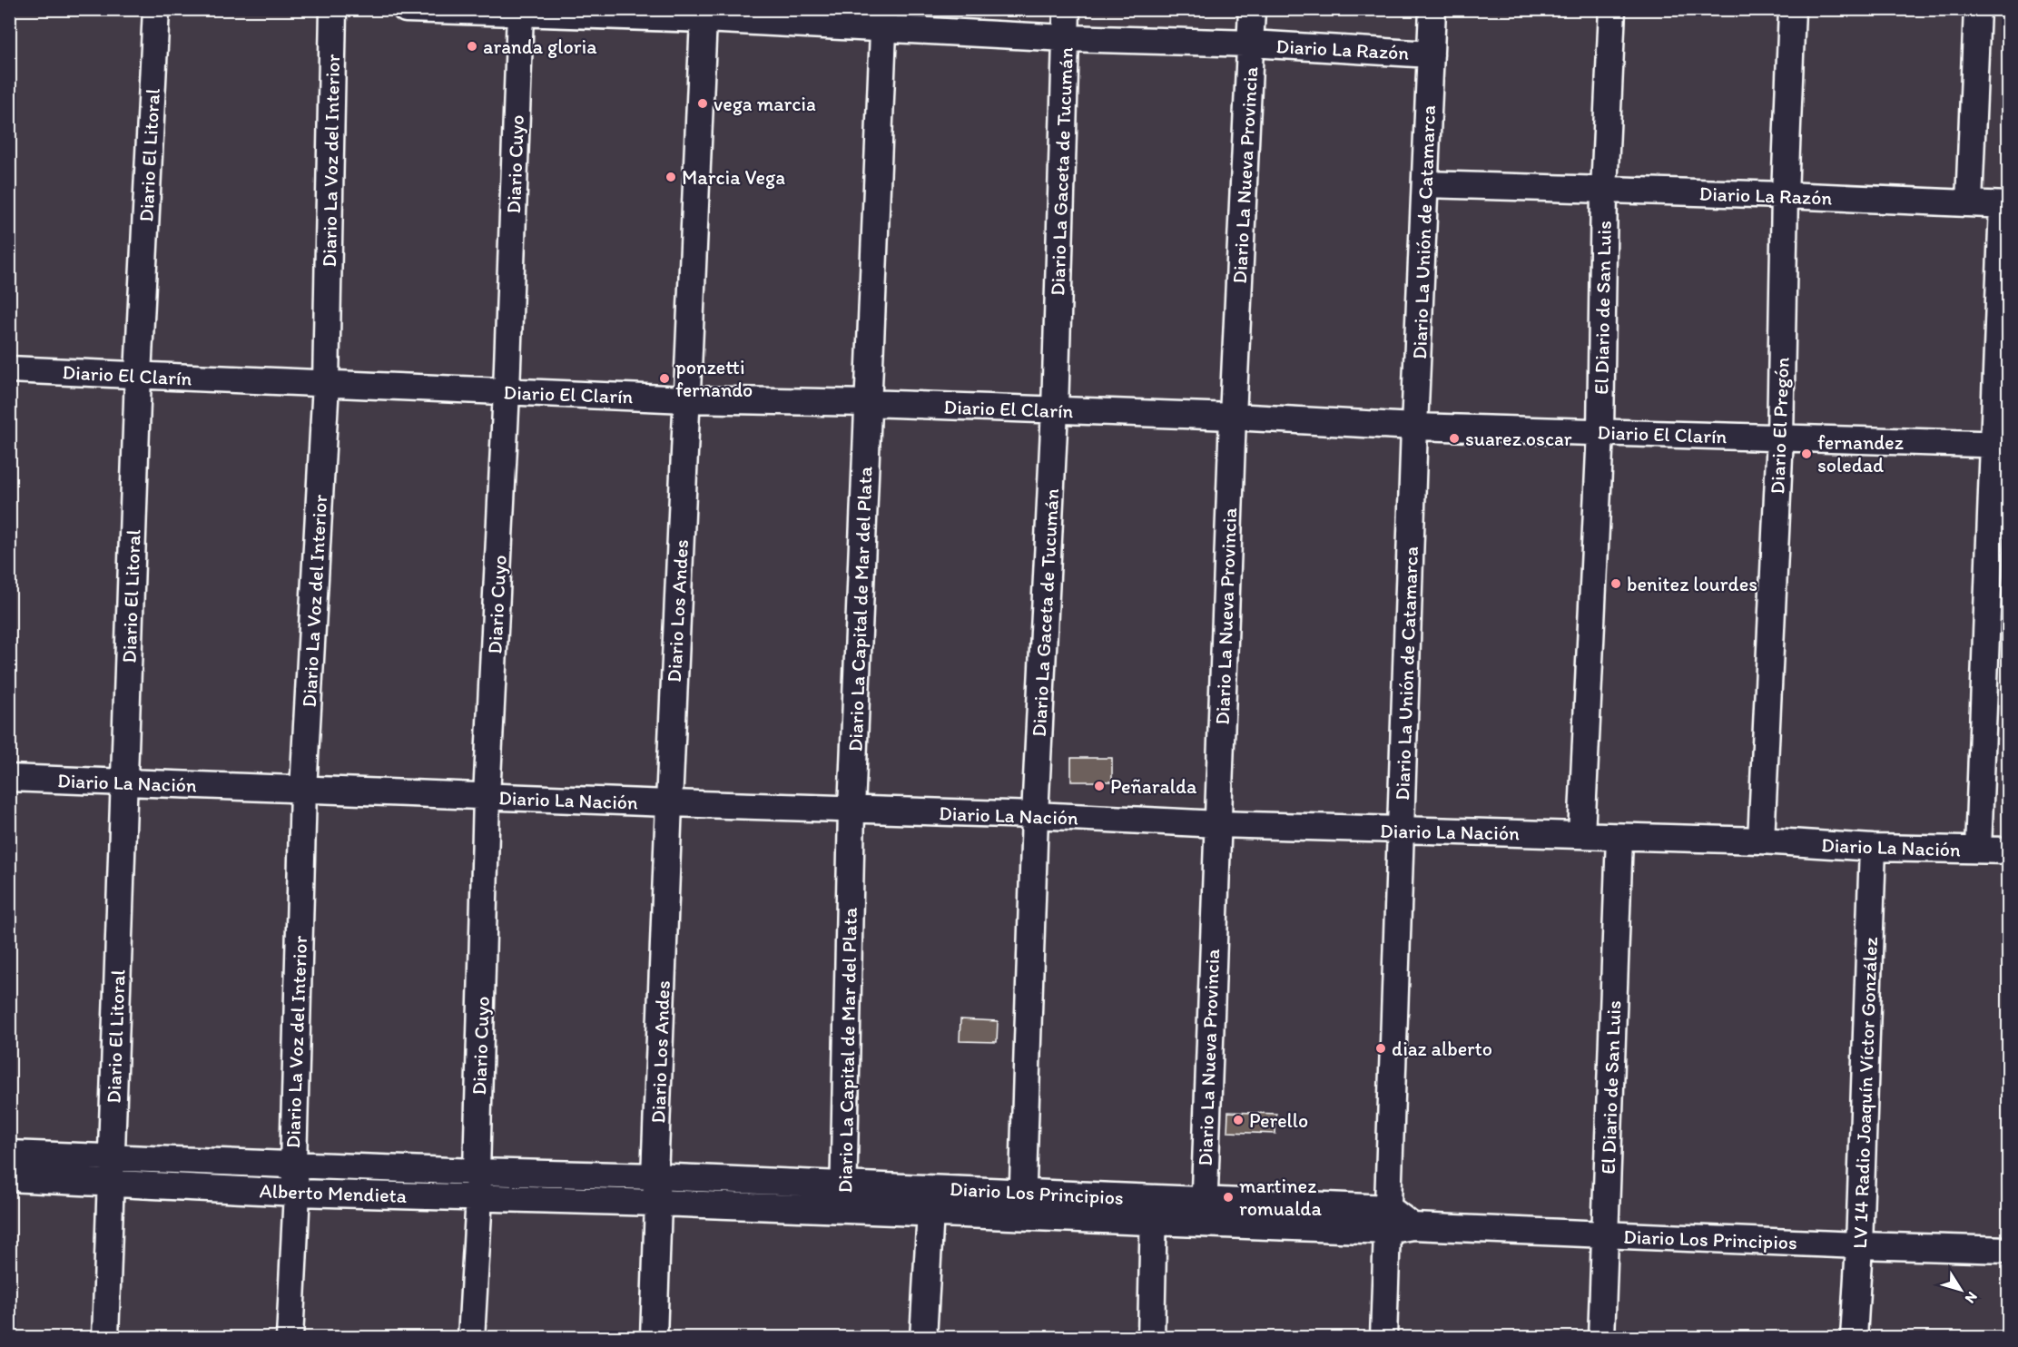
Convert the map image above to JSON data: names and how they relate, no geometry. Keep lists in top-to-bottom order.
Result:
{
  "streets": {
    "street": [
      "Diario La Razón",
      "Diario El Litoral",
      "Diario La Voz del Interior",
      "Diario Cuyo",
      "Diario La Gaceta de Tucumán",
      "Diario La Nueva Provincia",
      "Diario La Unión de Catamarca",
      "El Diario de San Luis",
      "Diario El Clarín",
      "Diario El Pregón",
      "Diario La Capital de Mar del Plata",
      "Diario Los Andes",
      "Diario La Nación",
      "LV 14 Radio Joaquín Víctor González",
      "Alberto Mendieta",
      "Diario Los Principios"
    ]
  },
  "crossings": [
    ["Diario La Razón", "Diario Cuyo"],
    ["Diario La Razón", "Diario La Gaceta de Tucumán"],
    ["Diario La Razón", "Diario La Nueva Provincia"],
    ["Diario La Razón", "Diario La Unión de Catamarca"],
    ["Diario La Razón", "El Diario de San Luis"],
    ["Diario La Razón", "Diario El Pregón"],
    ["Diario La Razón", "Diario La Capital de Mar del Plata"],
    ["Diario La Razón", "Diario Los Andes"],
    ["Diario El Litoral", "Diario El Clarín"],
    ["Diario El Litoral", "Diario La Nación"],
    ["Diario El Litoral", "Alberto Mendieta"],
    ["Diario La Voz del Interior", "Diario El Clarín"],
    ["Diario La Voz del Interior", "Diario La Nación"],
    ["Diario La Voz del Interior", "Alberto Mendieta"],
    ["Diario Cuyo", "Diario El Clarín"],
    ["Diario Cuyo", "Diario La Nación"],
    ["Diario Cuyo", "Alberto Mendieta"],
    ["Diario La Gaceta de Tucumán", "Diario El Clarín"],
    ["Diario La Gaceta de Tucumán", "Diario La Nación"],
    ["Diario La Gaceta de Tucumán", "Diario Los Principios"],
    ["Diario La Nueva Provincia", "Diario El Clarín"],
    ["Diario La Nueva Provincia", "Diario La Nación"],
    ["Diario La Nueva Provincia", "Diario Los Principios"],
    ["Diario La Unión de Catamarca", "Diario El Clarín"],
    ["Diario La Unión de Catamarca", "Diario La Nación"],
    ["Diario La Unión de Catamarca", "Diario Los Principios"],
    ["El Diario de San Luis", "Diario El Clarín"],
    ["El Diario de San Luis", "Diario La Nación"],
    ["El Diario de San Luis", "Diario Los Principios"],
    ["Diario El Clarín", "Diario El Pregón"],
    ["Diario El Clarín", "Diario La Capital de Mar del Plata"],
    ["Diario El Clarín", "Diario Los Andes"],
    ["Diario El Pregón", "Diario La Nación"],
    ["Diario La Capital de Mar del Plata", "Diario La Nación"],
    ["Diario La Capital de Mar del Plata", "Diario Los Principios"],
    ["Diario Los Andes", "Diario La Nación"],
    ["Diario Los Andes", "Alberto Mendieta"],
    ["Diario Los Andes", "Diario Los Principios"],
    ["Diario La Nación", "LV 14 Radio Joaquín Víctor González"],
    ["LV 14 Radio Joaquín Víctor González", "Diario Los Principios"],
    ["Alberto Mendieta", "Diario Los Principios"]
  ],
  "places": [
    "aranda gloria",
    "vega marcia",
    "Marcia Vega",
    "ponzetti fernando",
    "suarez oscar",
    "fernandez soledad",
    "benitez lourdes",
    "Peñaralda",
    "diaz alberto",
    "Perello",
    "martinez romualda"
  ],
  "north": "bottom right"
}
